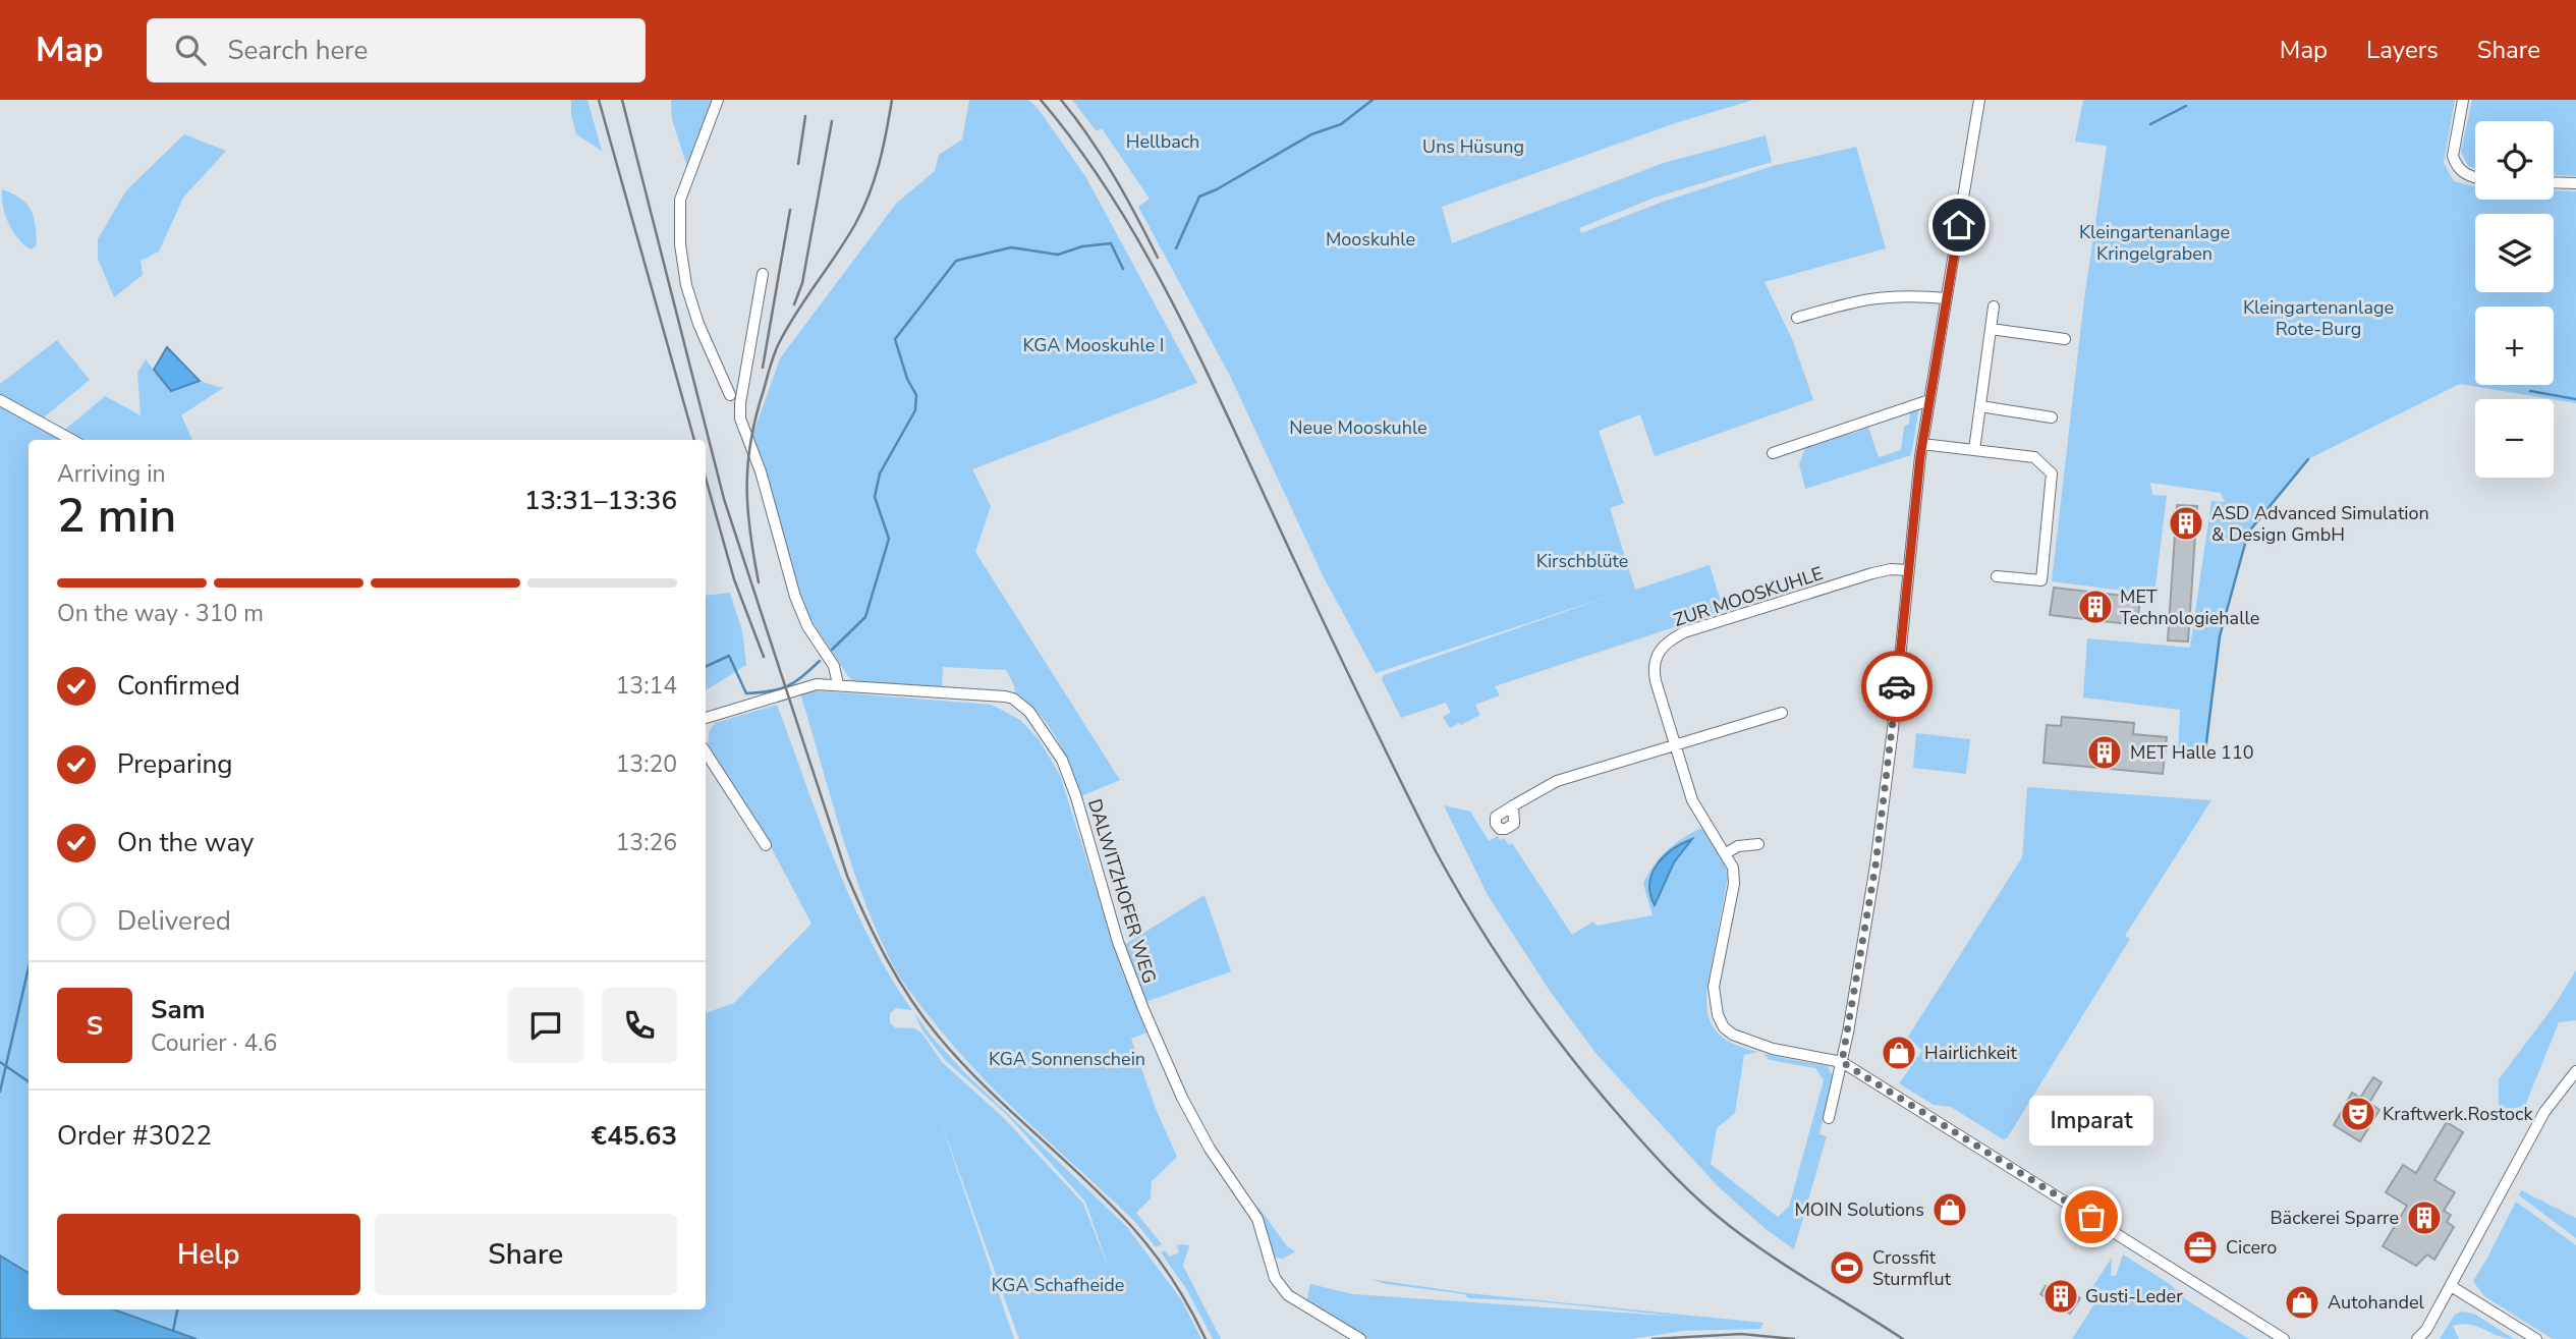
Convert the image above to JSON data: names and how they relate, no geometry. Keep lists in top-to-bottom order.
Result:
{
  "streets": {
    "street": ["ZUR MOOSKUHLE", "DALWITZHOFER WEG"]
  },
  "parks": [
    "Hellbach",
    "Uns Hüsung",
    "Kleingartenanlage Kringelgraben",
    "Mooskuhle",
    "Kleingartenanlage Rote-Burg",
    "KGA Mooskuhle I",
    "Neue Mooskuhle",
    "Kirschblüte",
    "KGA Sonnenschein",
    "KGA Schafheide"
  ],
  "places": {
    "building": [
      "ASD Advanced Simulation & Design GmbH",
      "MET Technologiehalle",
      "MET Halle 110",
      "Bäckerei Sparre",
      "Gusti-Leder"
    ],
    "shop": ["Hairlichkeit", "MOIN Solutions", "Autohandel"],
    "theatre": ["Kraftwerk.Rostock"],
    "other": ["Imparat"],
    "office": ["Cicero"],
    "sports": ["Crossfit Sturmflut"]
  },
  "page": {
    "header": "Map",
    "search": "Search here",
    "nav": ["Map", "Layers", "Share"],
    "map_buttons": ["+", "−"],
    "heading": ["2 min", "Arriving in", "13:31–13:36"],
    "panel": [
      "Sam",
      "Courier · 4.6",
      "Order #3022",
      "€45.63"
    ],
    "bar": "On the way · 310 m",
    "list": [
      ["Confirmed", "13:14"],
      ["Preparing", "13:20"],
      ["On the way", "13:26"],
      "Delivered"
    ],
    "round": "S",
    "bubble": "Imparat",
    "buttons": ["Help", "Share"]
  }
}
